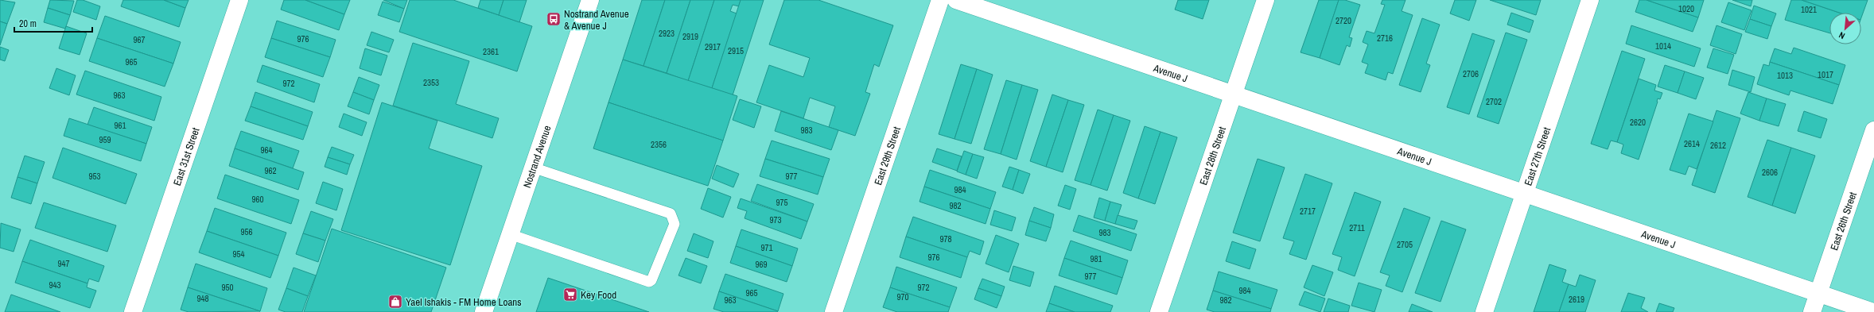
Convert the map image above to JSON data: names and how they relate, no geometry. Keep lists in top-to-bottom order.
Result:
{
  "streets": {
    "street": [
      "Avenue J",
      "East 31st Street",
      "East 27th Street",
      "Nostrand Avenue",
      "East 29th Street",
      "East 28th Street",
      "East 26th Street"
    ]
  },
  "crossings": [
    ["Avenue J", "East 27th Street"],
    ["Avenue J", "East 28th Street"],
    ["Avenue J", "East 26th Street"]
  ],
  "places": {
    "bus stop": ["Nostrand Avenue & Avenue J"],
    "supermarket": ["Key Food"],
    "shop": ["Yael Ishakis - FM Home Loans"]
  },
  "house_numbers": [
    "1020",
    "1021",
    "2720",
    "2923",
    "2919",
    "2716",
    "976",
    "967",
    "1014",
    "2917",
    "2915",
    "2361",
    "965",
    "2706",
    "1017",
    "1013",
    "2353",
    "972",
    "963",
    "2702",
    "2620",
    "961",
    "983",
    "959",
    "2614",
    "2356",
    "2612",
    "964",
    "962",
    "2606",
    "953",
    "977",
    "984",
    "960",
    "975",
    "982",
    "2717",
    "973",
    "2711",
    "956",
    "983",
    "978",
    "2705",
    "971",
    "954",
    "976",
    "981",
    "947",
    "969",
    "977",
    "943",
    "950",
    "972",
    "984",
    "965",
    "970",
    "948",
    "2619",
    "963",
    "982"
  ],
  "scale_bar": "20 m",
  "north": "bottom left"
}
